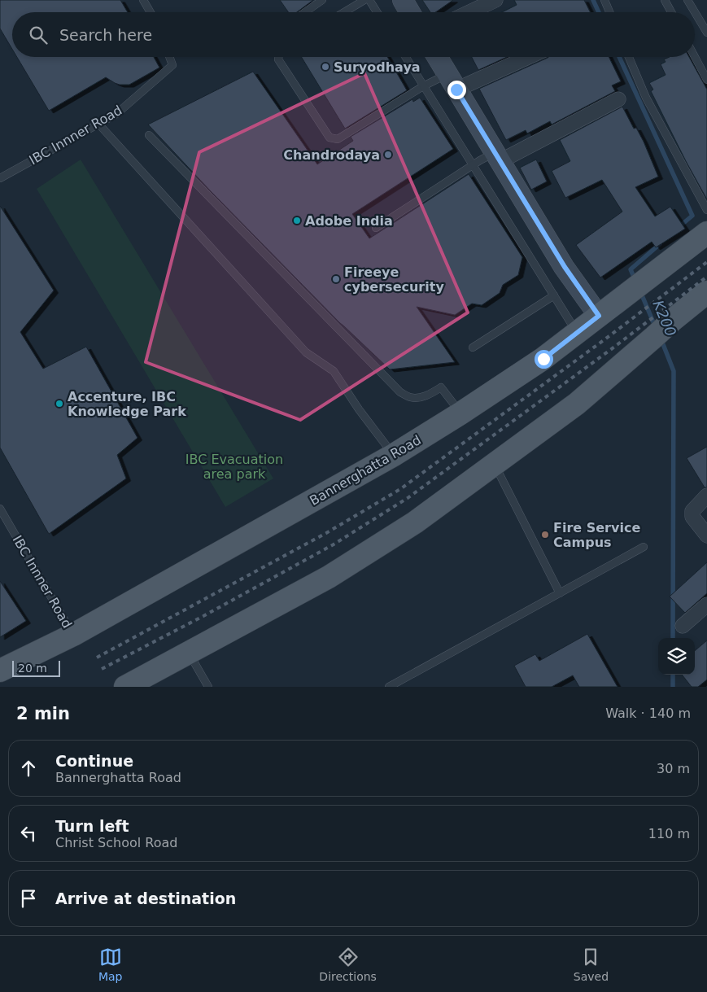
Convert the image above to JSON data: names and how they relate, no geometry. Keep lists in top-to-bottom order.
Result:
{
  "streets": {
    "main road": ["Bannerghatta Road"],
    "lane": ["IBC Innner Road"]
  },
  "crossings": [
    ["IBC Innner Road", "Bannerghatta Road"]
  ],
  "water": ["K200"],
  "parks": ["IBC Evacuation area park"],
  "places": [
    "Suryodhaya",
    "Chandrodaya",
    "Adobe India",
    "Fireeye cybersecurity",
    "Accenture, IBC Knowledge Park",
    "Fire Service Campus"
  ],
  "scale_bar": "20 m",
  "page": {
    "search": "Search here",
    "scale": "20 m",
    "heading": ["2 min", "Walk · 140 m"],
    "list": [
      ["Continue", "Bannerghatta Road", "30 m"],
      ["Turn left", "Christ School Road", "110 m"],
      "Arrive at destination"
    ],
    "nav": ["Map", "Directions", "Saved"]
  }
}
